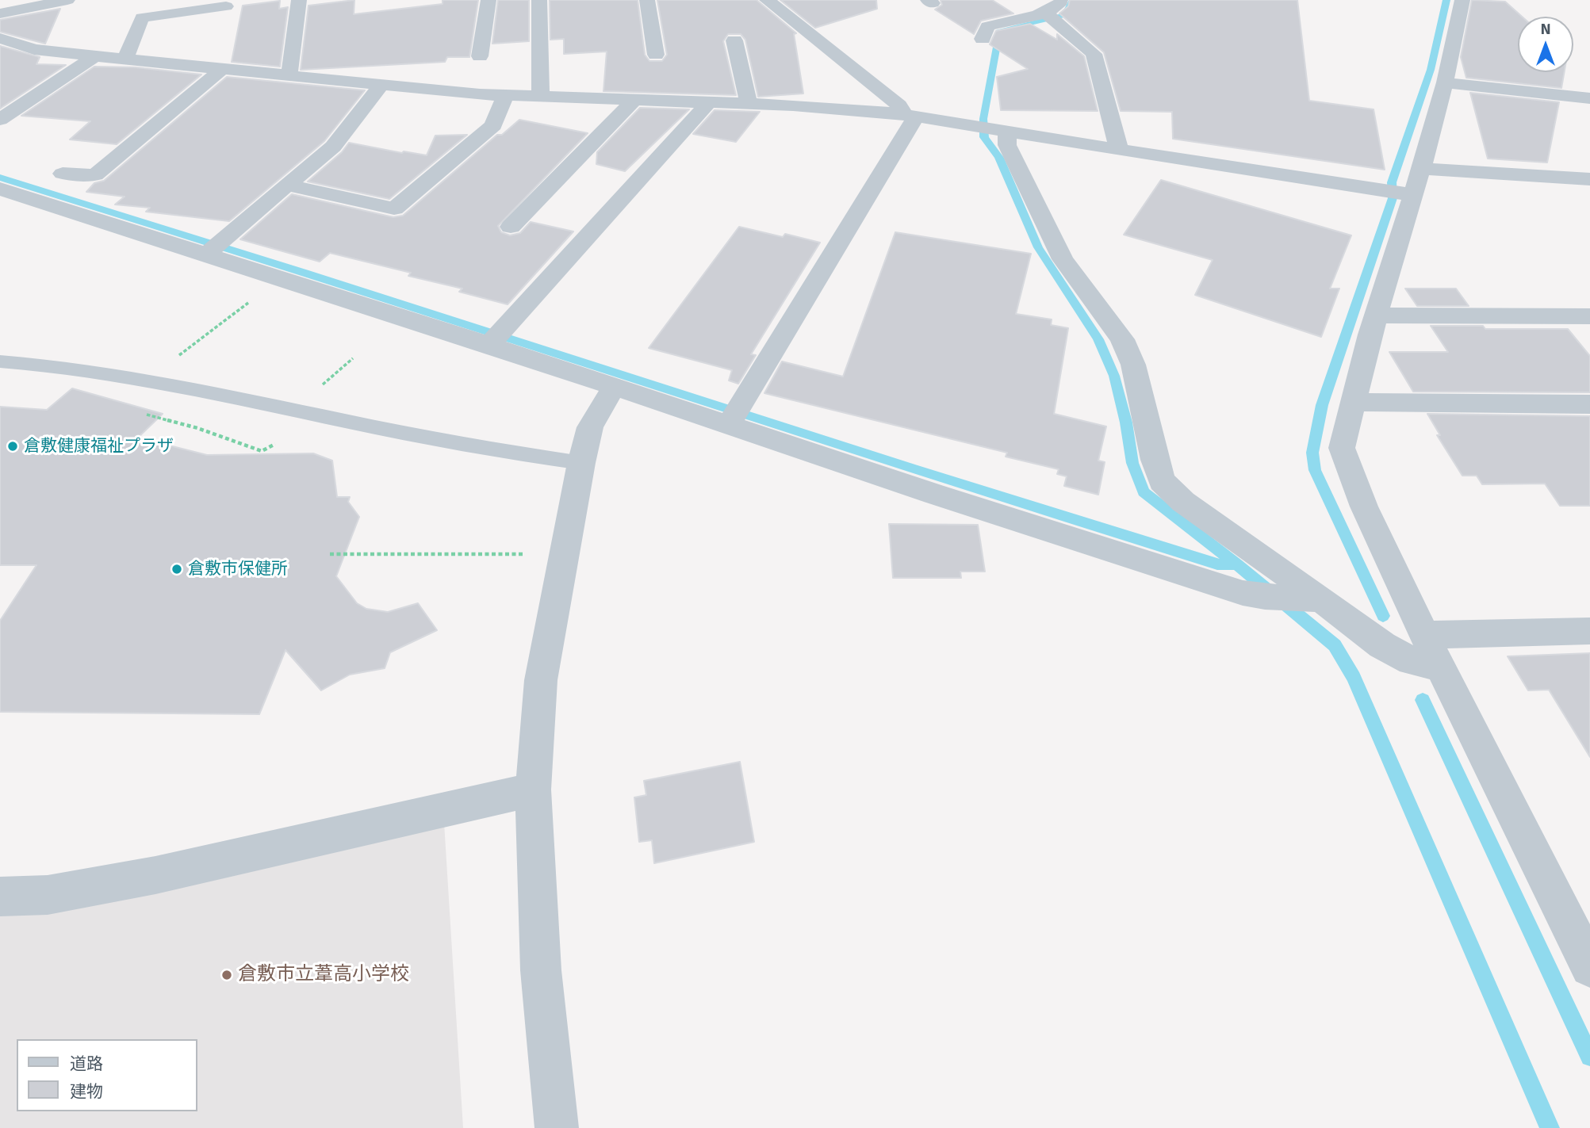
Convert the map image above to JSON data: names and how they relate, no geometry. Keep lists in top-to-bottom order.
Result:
{
  "places": ["倉敷健康福祉プラザ", "倉敷市保健所", "倉敷市立葦高小学校"],
  "legend": ["道路", "建物"],
  "north": "top"
}
